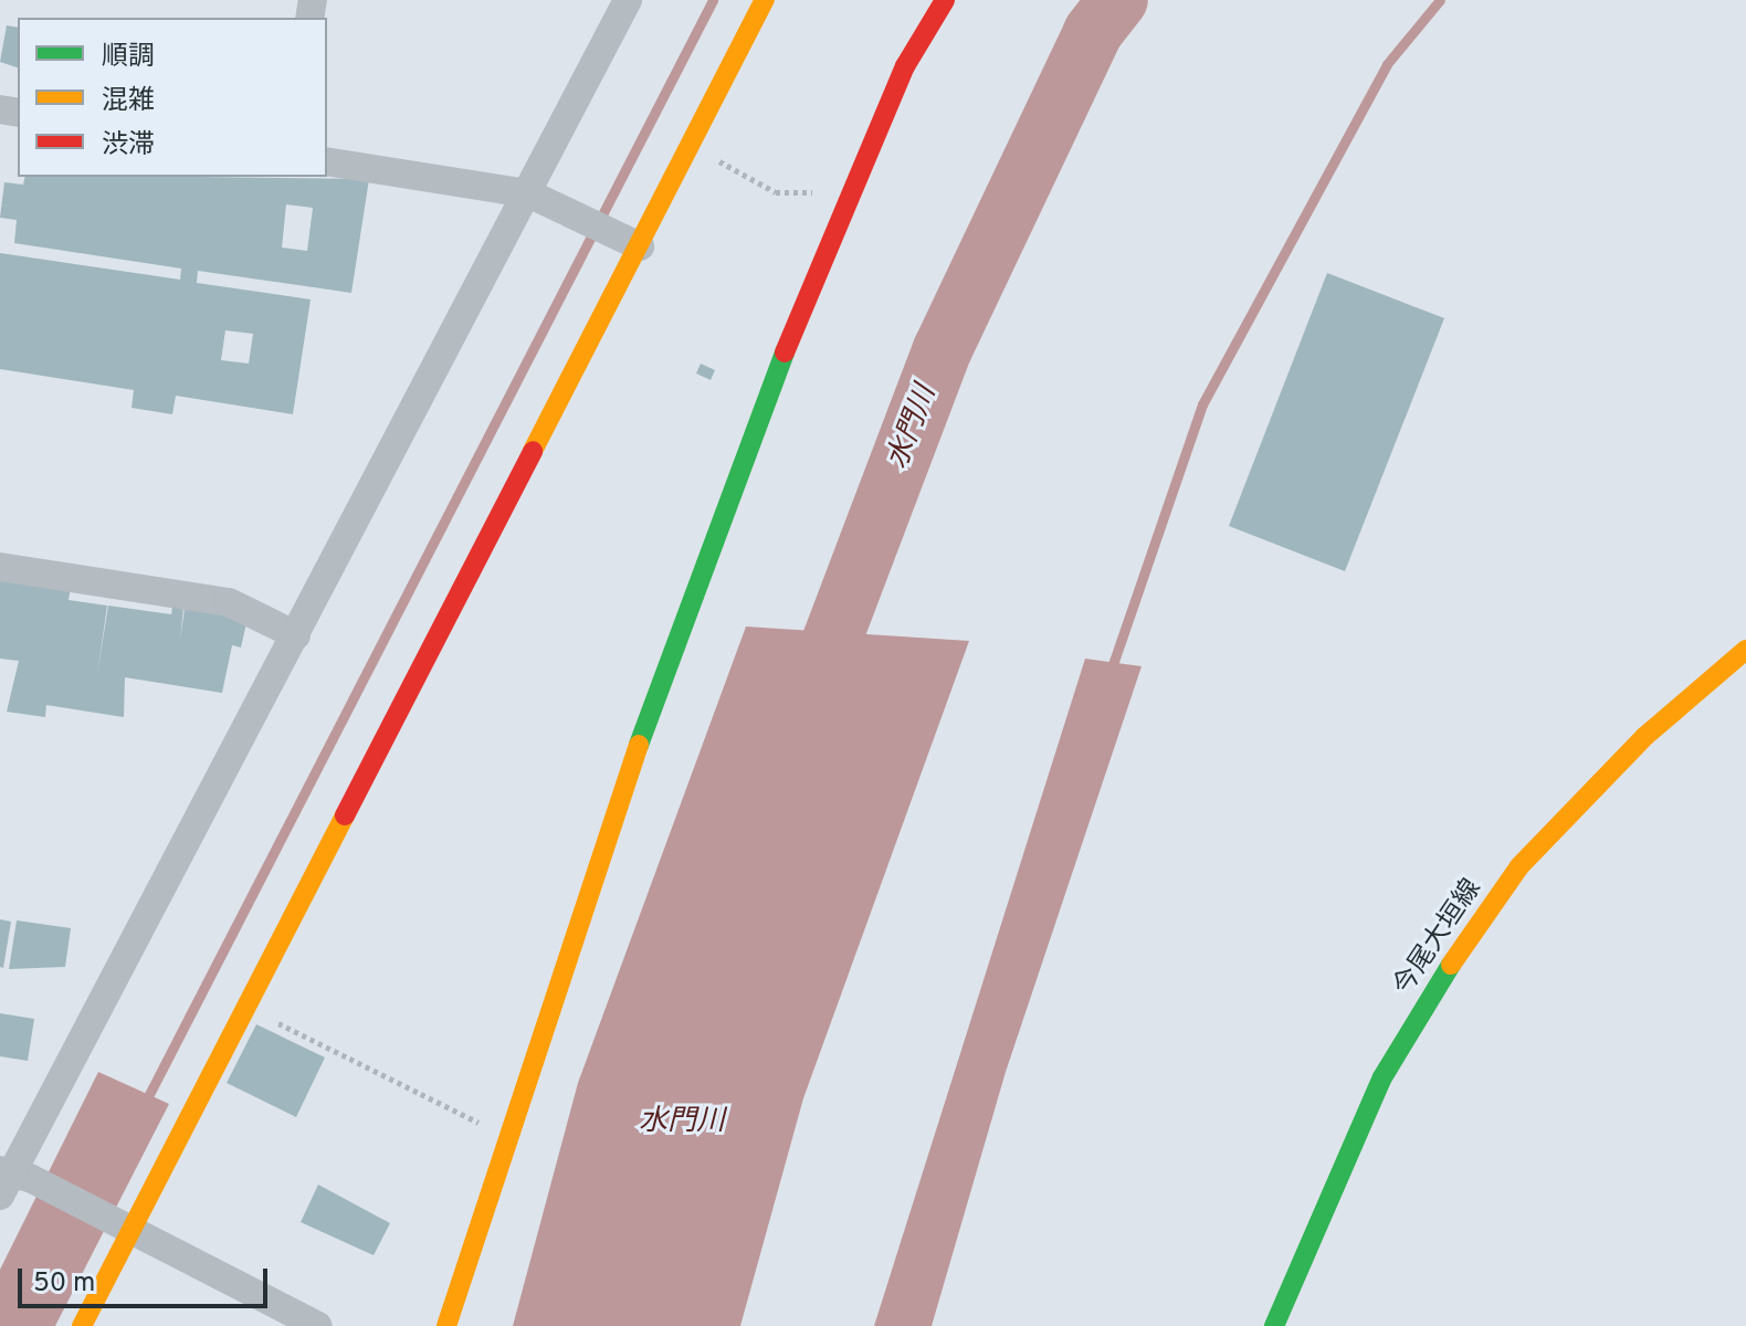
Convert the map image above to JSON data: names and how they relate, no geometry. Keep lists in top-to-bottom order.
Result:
{
  "streets": {
    "street": ["今尾大垣線"]
  },
  "water": ["水門川"],
  "legend": ["順調", "混雑", "渋滞"],
  "scale_bar": "50 m"
}
